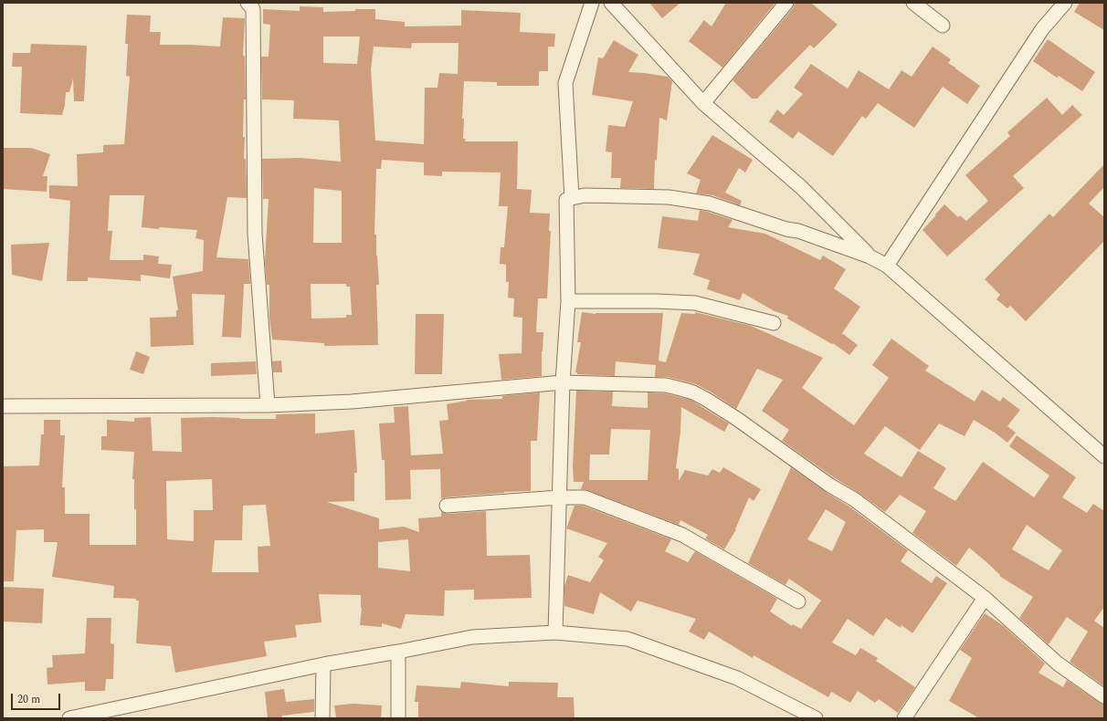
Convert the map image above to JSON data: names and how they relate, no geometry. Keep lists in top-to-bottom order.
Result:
{
  "scale_bar": "20 m"
}
